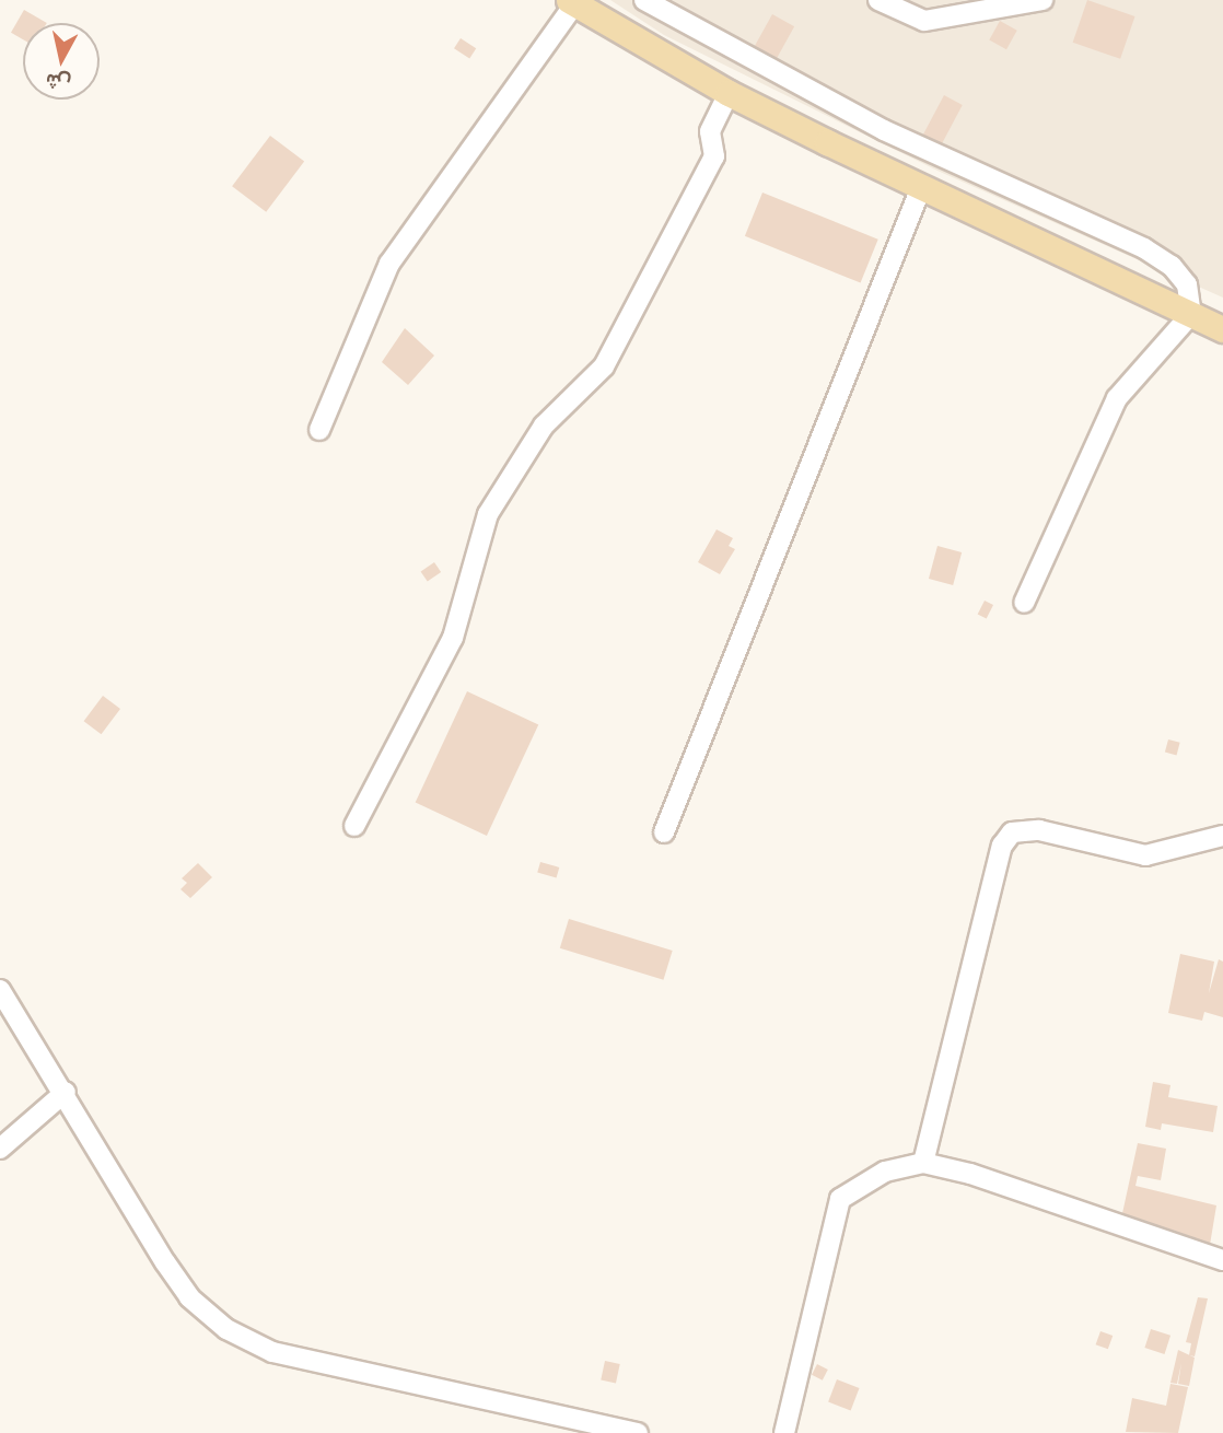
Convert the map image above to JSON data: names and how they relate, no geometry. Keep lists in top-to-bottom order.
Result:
{
  "north": "bottom"
}
